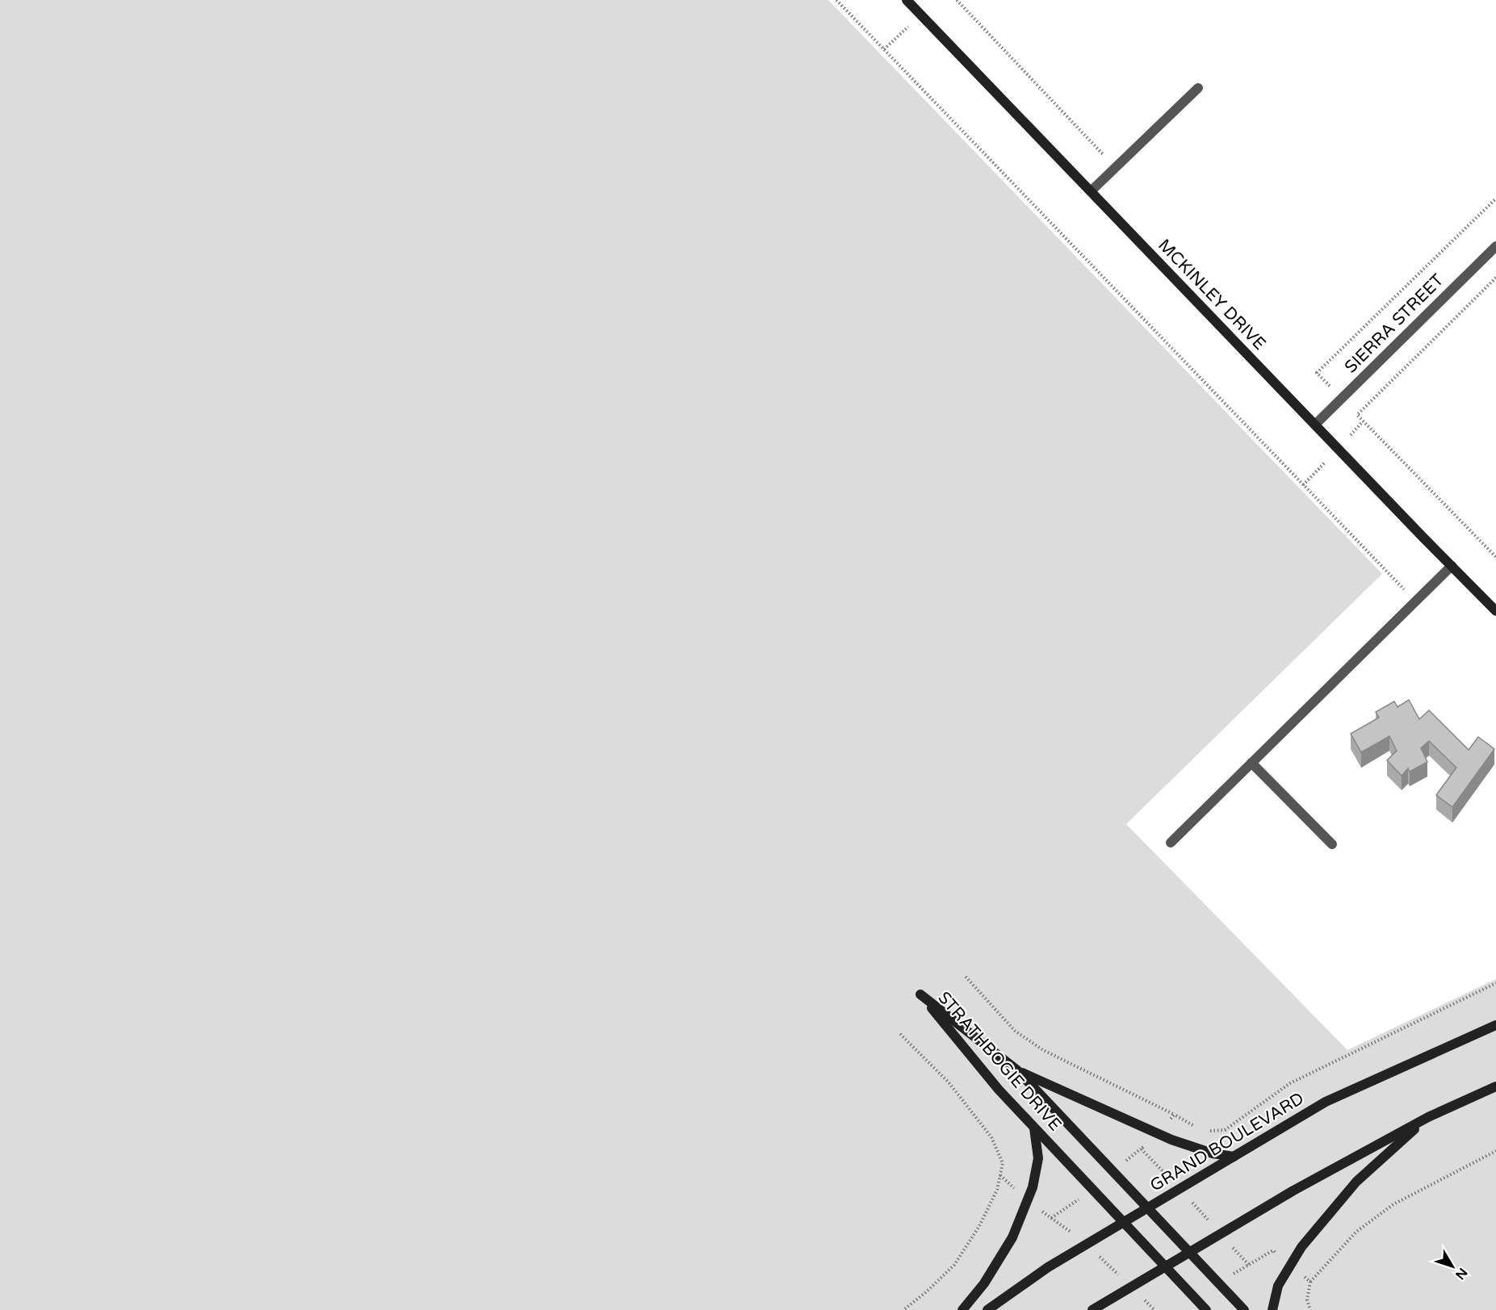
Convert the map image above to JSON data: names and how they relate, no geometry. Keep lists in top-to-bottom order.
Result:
{
  "streets": {
    "street": [
      "MCKINLEY DRIVE",
      "SIERRA STREET",
      "STRATHBOGIE DRIVE",
      "GRAND BOULEVARD"
    ]
  },
  "crossings": [
    ["MCKINLEY DRIVE", "SIERRA STREET"],
    ["STRATHBOGIE DRIVE", "GRAND BOULEVARD"]
  ],
  "north": "bottom right"
}
